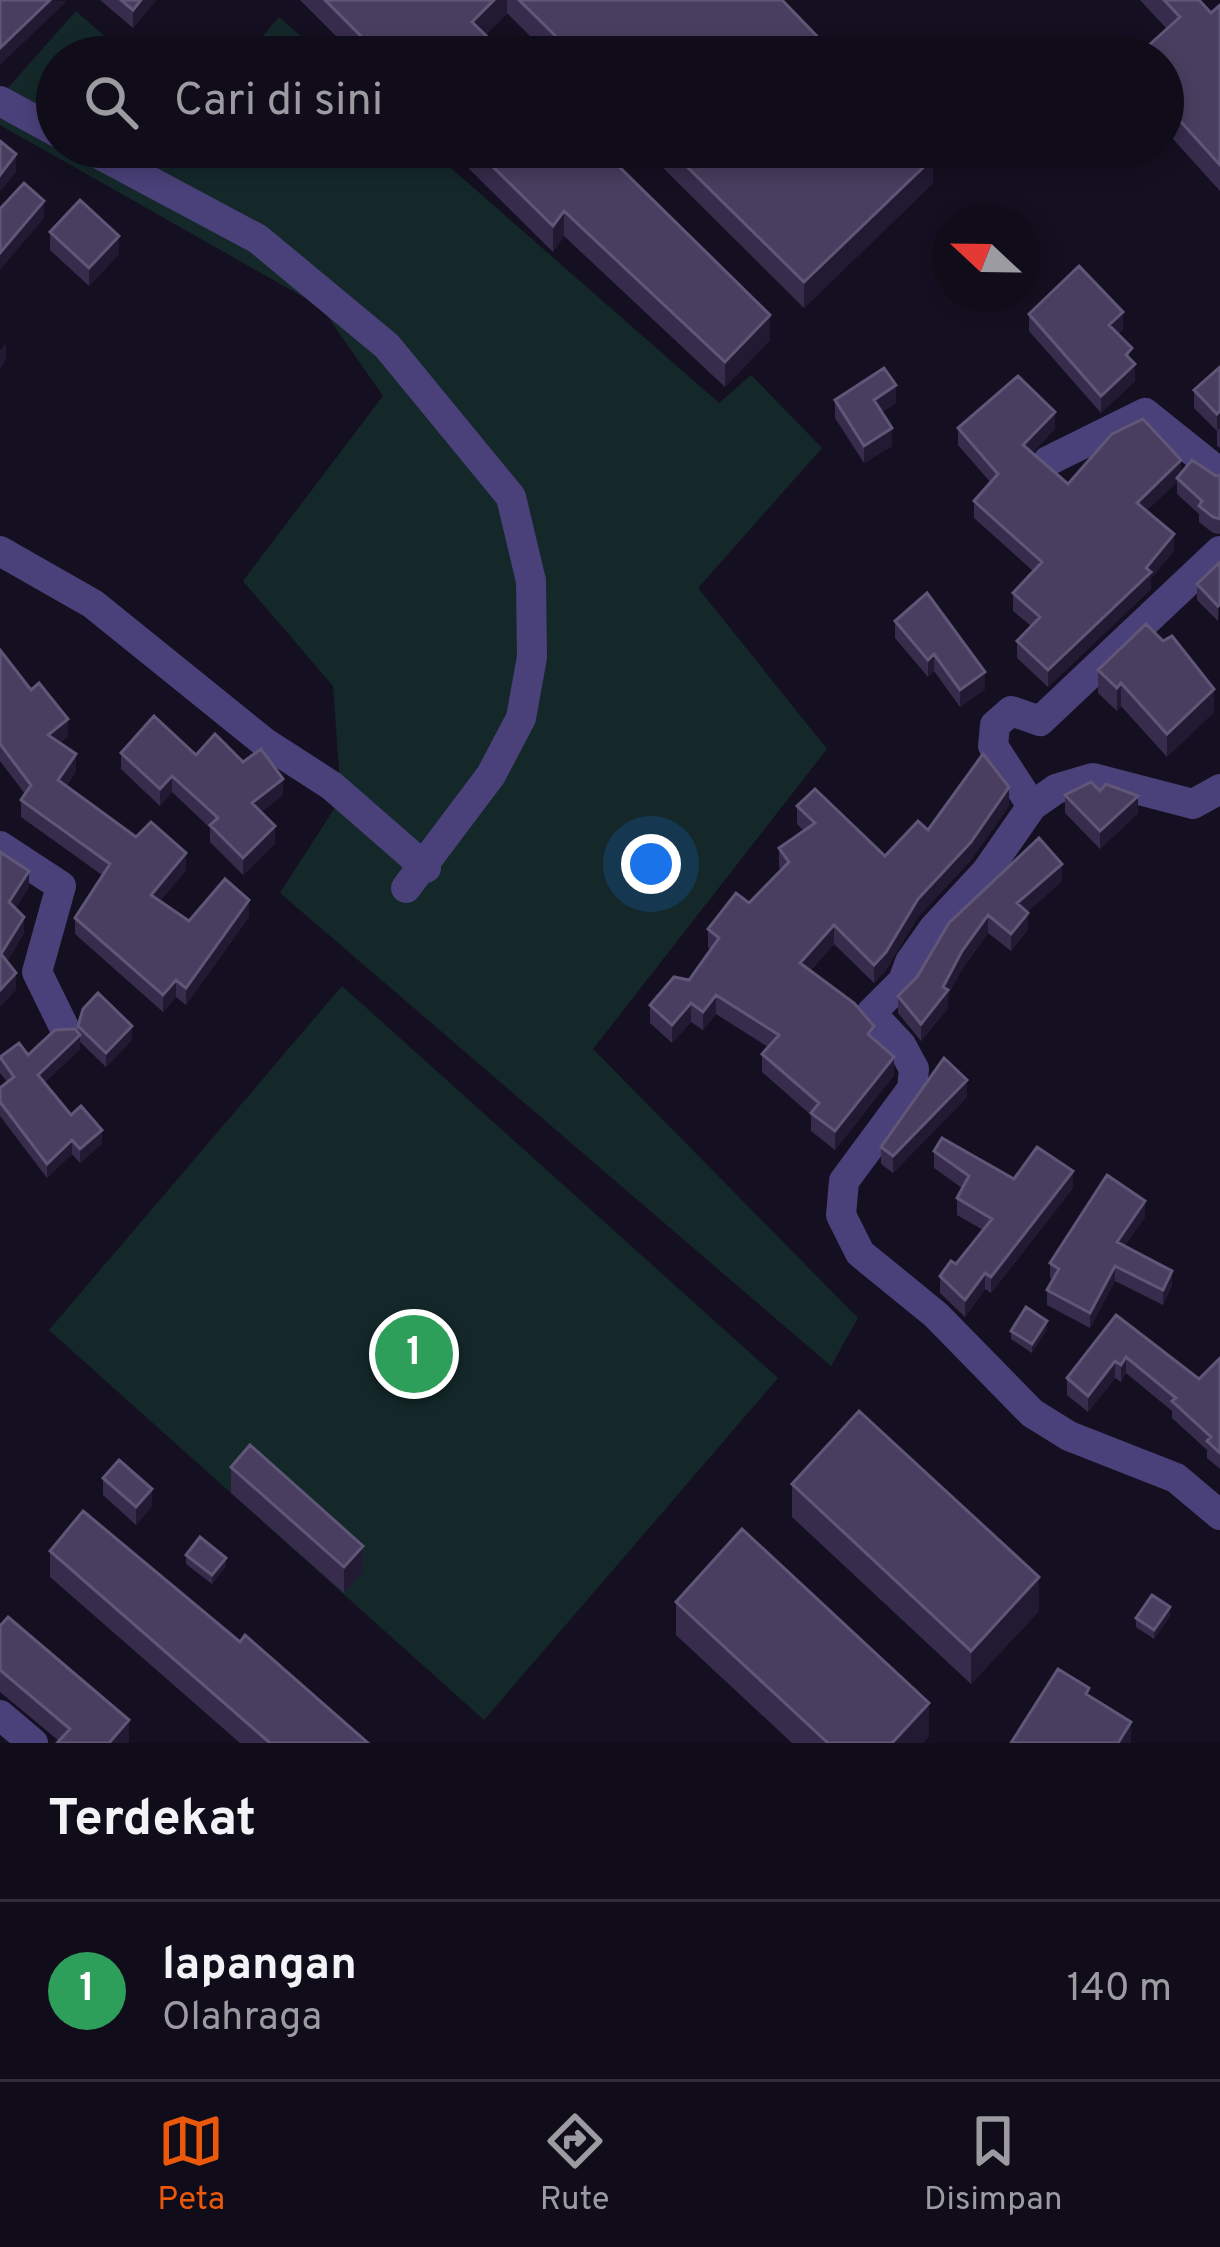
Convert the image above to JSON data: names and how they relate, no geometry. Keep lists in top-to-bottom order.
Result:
{
  "north": "left",
  "page": {
    "search": "Cari di sini",
    "pins": "1",
    "heading": "Terdekat",
    "list": [
      {
        "mark": "1",
        "name": "lapangan",
        "note": "Olahraga",
        "value": "140 m"
      }
    ],
    "nav": ["Peta", "Rute", "Disimpan"]
  }
}
